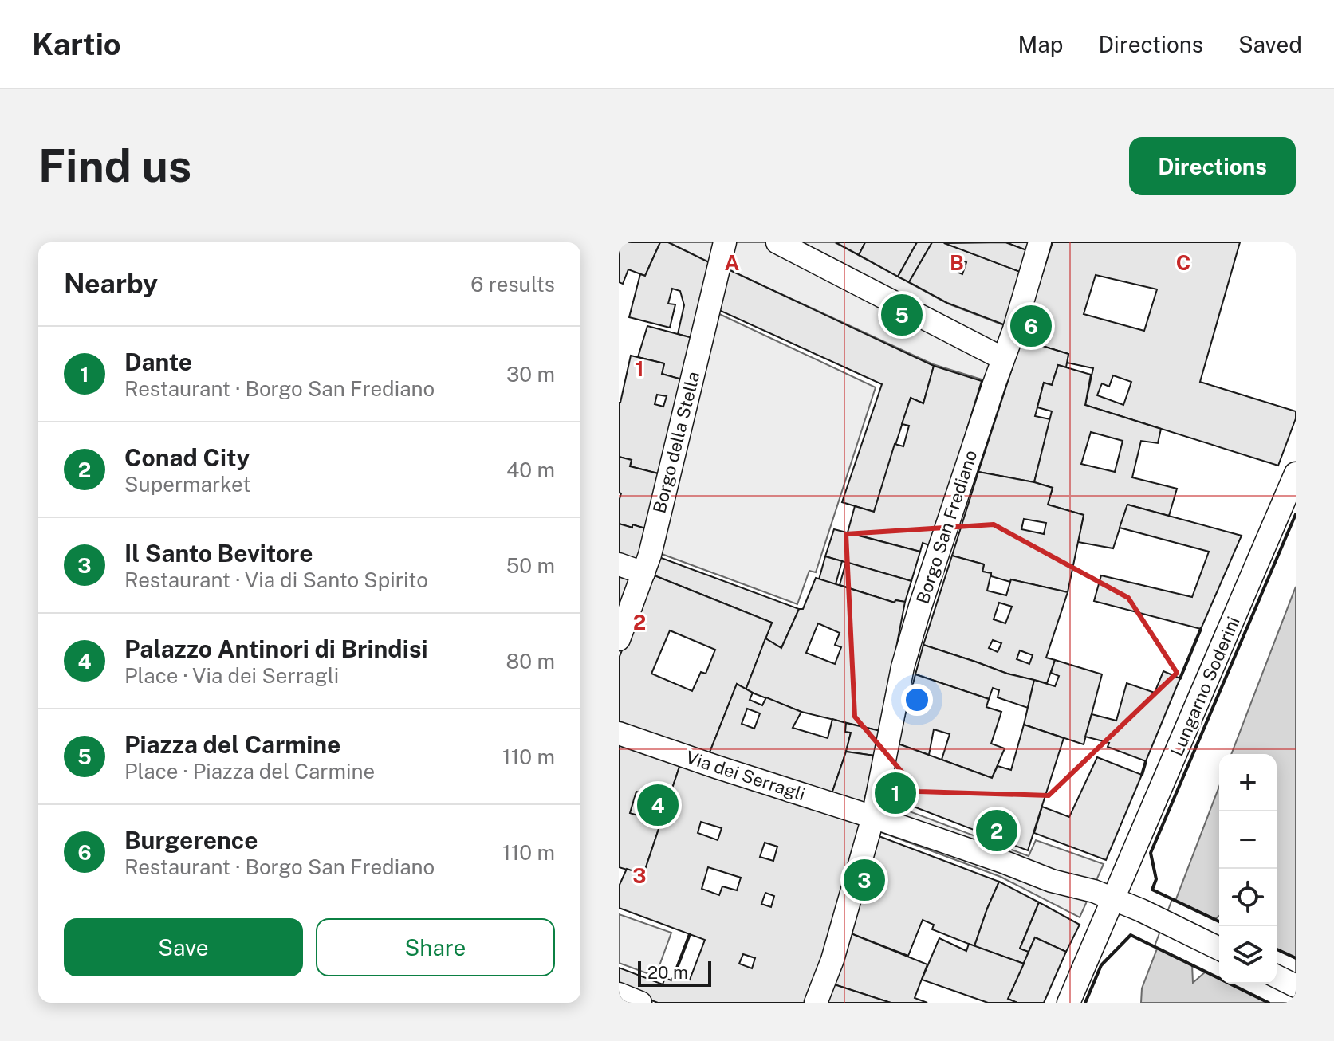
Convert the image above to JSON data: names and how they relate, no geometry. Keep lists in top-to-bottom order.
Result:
{
  "streets": {
    "street": [
      "Borgo della Stella",
      "Borgo San Frediano",
      "Lungarno Soderini",
      "Via dei Serragli"
    ]
  },
  "crossings": [
    ["Borgo San Frediano", "Via dei Serragli"],
    ["Lungarno Soderini", "Via dei Serragli"]
  ],
  "scale_bar": "20 m",
  "page": {
    "header": "Kartio",
    "nav": ["Map", "Directions", "Saved"],
    "buttons": [
      "Directions",
      ["Save", "Share"]
    ],
    "title": "Find us",
    "heading": ["Nearby", "6 results"],
    "pins": [
      "5",
      "6",
      "1",
      "4",
      "2",
      "3"
    ],
    "list": [
      {
        "mark": "1",
        "name": "Dante",
        "note": "Restaurant · Borgo San Frediano",
        "value": "30 m"
      },
      {
        "mark": "2",
        "name": "Conad City",
        "note": "Supermarket",
        "value": "40 m"
      },
      {
        "mark": "3",
        "name": "Il Santo Bevitore",
        "note": "Restaurant · Via di Santo Spirito",
        "value": "50 m"
      },
      {
        "mark": "4",
        "name": "Palazzo Antinori di Brindisi",
        "note": "Place · Via dei Serragli",
        "value": "80 m"
      },
      {
        "mark": "5",
        "name": "Piazza del Carmine",
        "note": "Place · Piazza del Carmine",
        "value": "110 m"
      },
      {
        "mark": "6",
        "name": "Burgerence",
        "note": "Restaurant · Borgo San Frediano",
        "value": "110 m"
      }
    ],
    "map_buttons": ["+", "−"],
    "scale": "20 m"
  },
  "grid": {
    "columns": ["A", "B", "C"],
    "rows": ["1", "2", "3"]
  }
}
